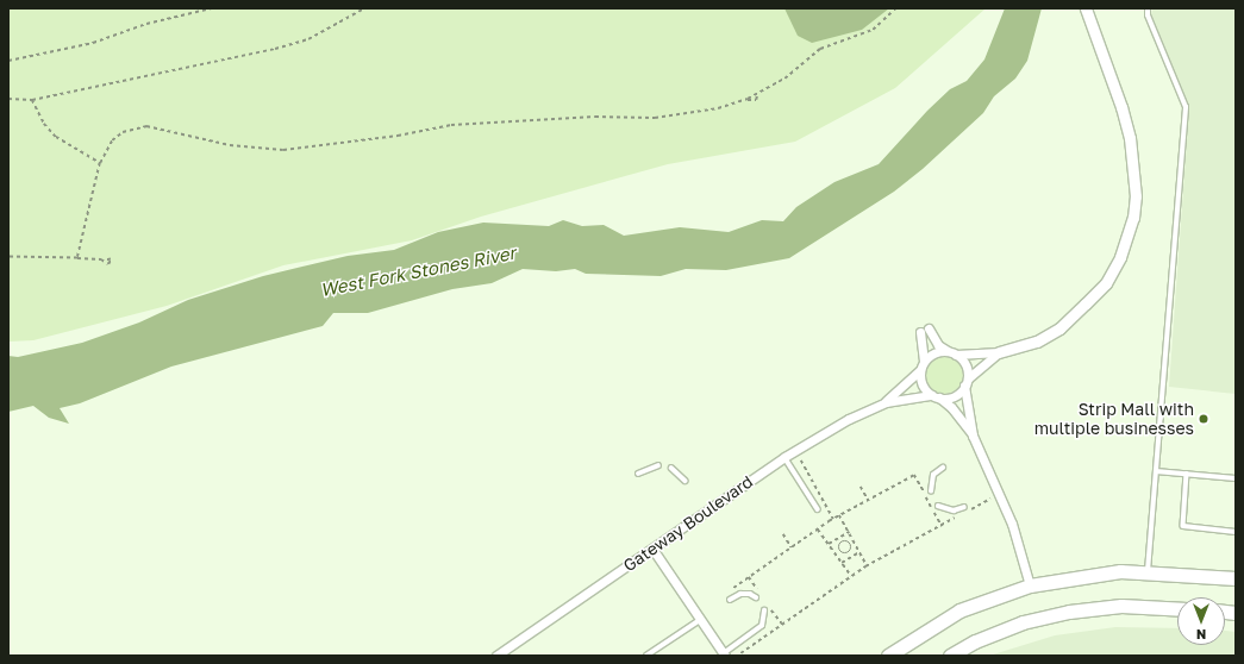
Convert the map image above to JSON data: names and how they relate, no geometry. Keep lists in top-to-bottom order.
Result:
{
  "streets": {
    "street": ["Gateway Boulevard"]
  },
  "water": ["West Fork Stones River"],
  "places": ["Strip Mall with multiple businesses"],
  "north": "bottom"
}
